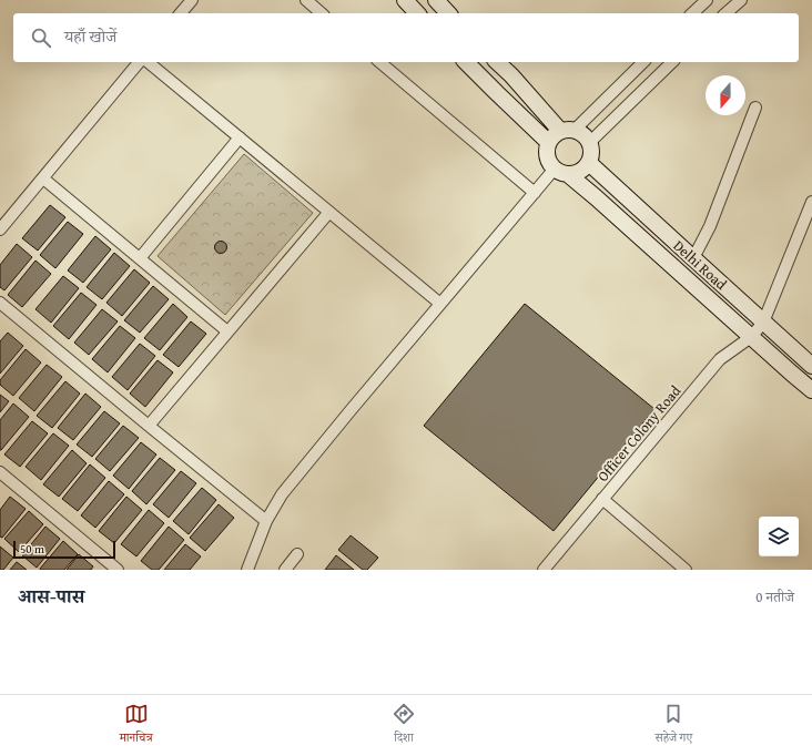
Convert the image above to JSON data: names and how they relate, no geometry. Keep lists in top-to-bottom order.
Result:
{
  "streets": {
    "main road": ["Delhi Road"],
    "street": ["Officer Colony Road"]
  },
  "crossings": [
    ["Delhi Road", "Officer Colony Road"]
  ],
  "scale_bar": "50 m",
  "north": "bottom",
  "page": {
    "search": "यहाँ खोजें",
    "scale": "50 m",
    "heading": ["आस-पास", "0 नतीजे"],
    "nav": ["मानचित्र", "दिशा", "सहेजे गए"]
  }
}
